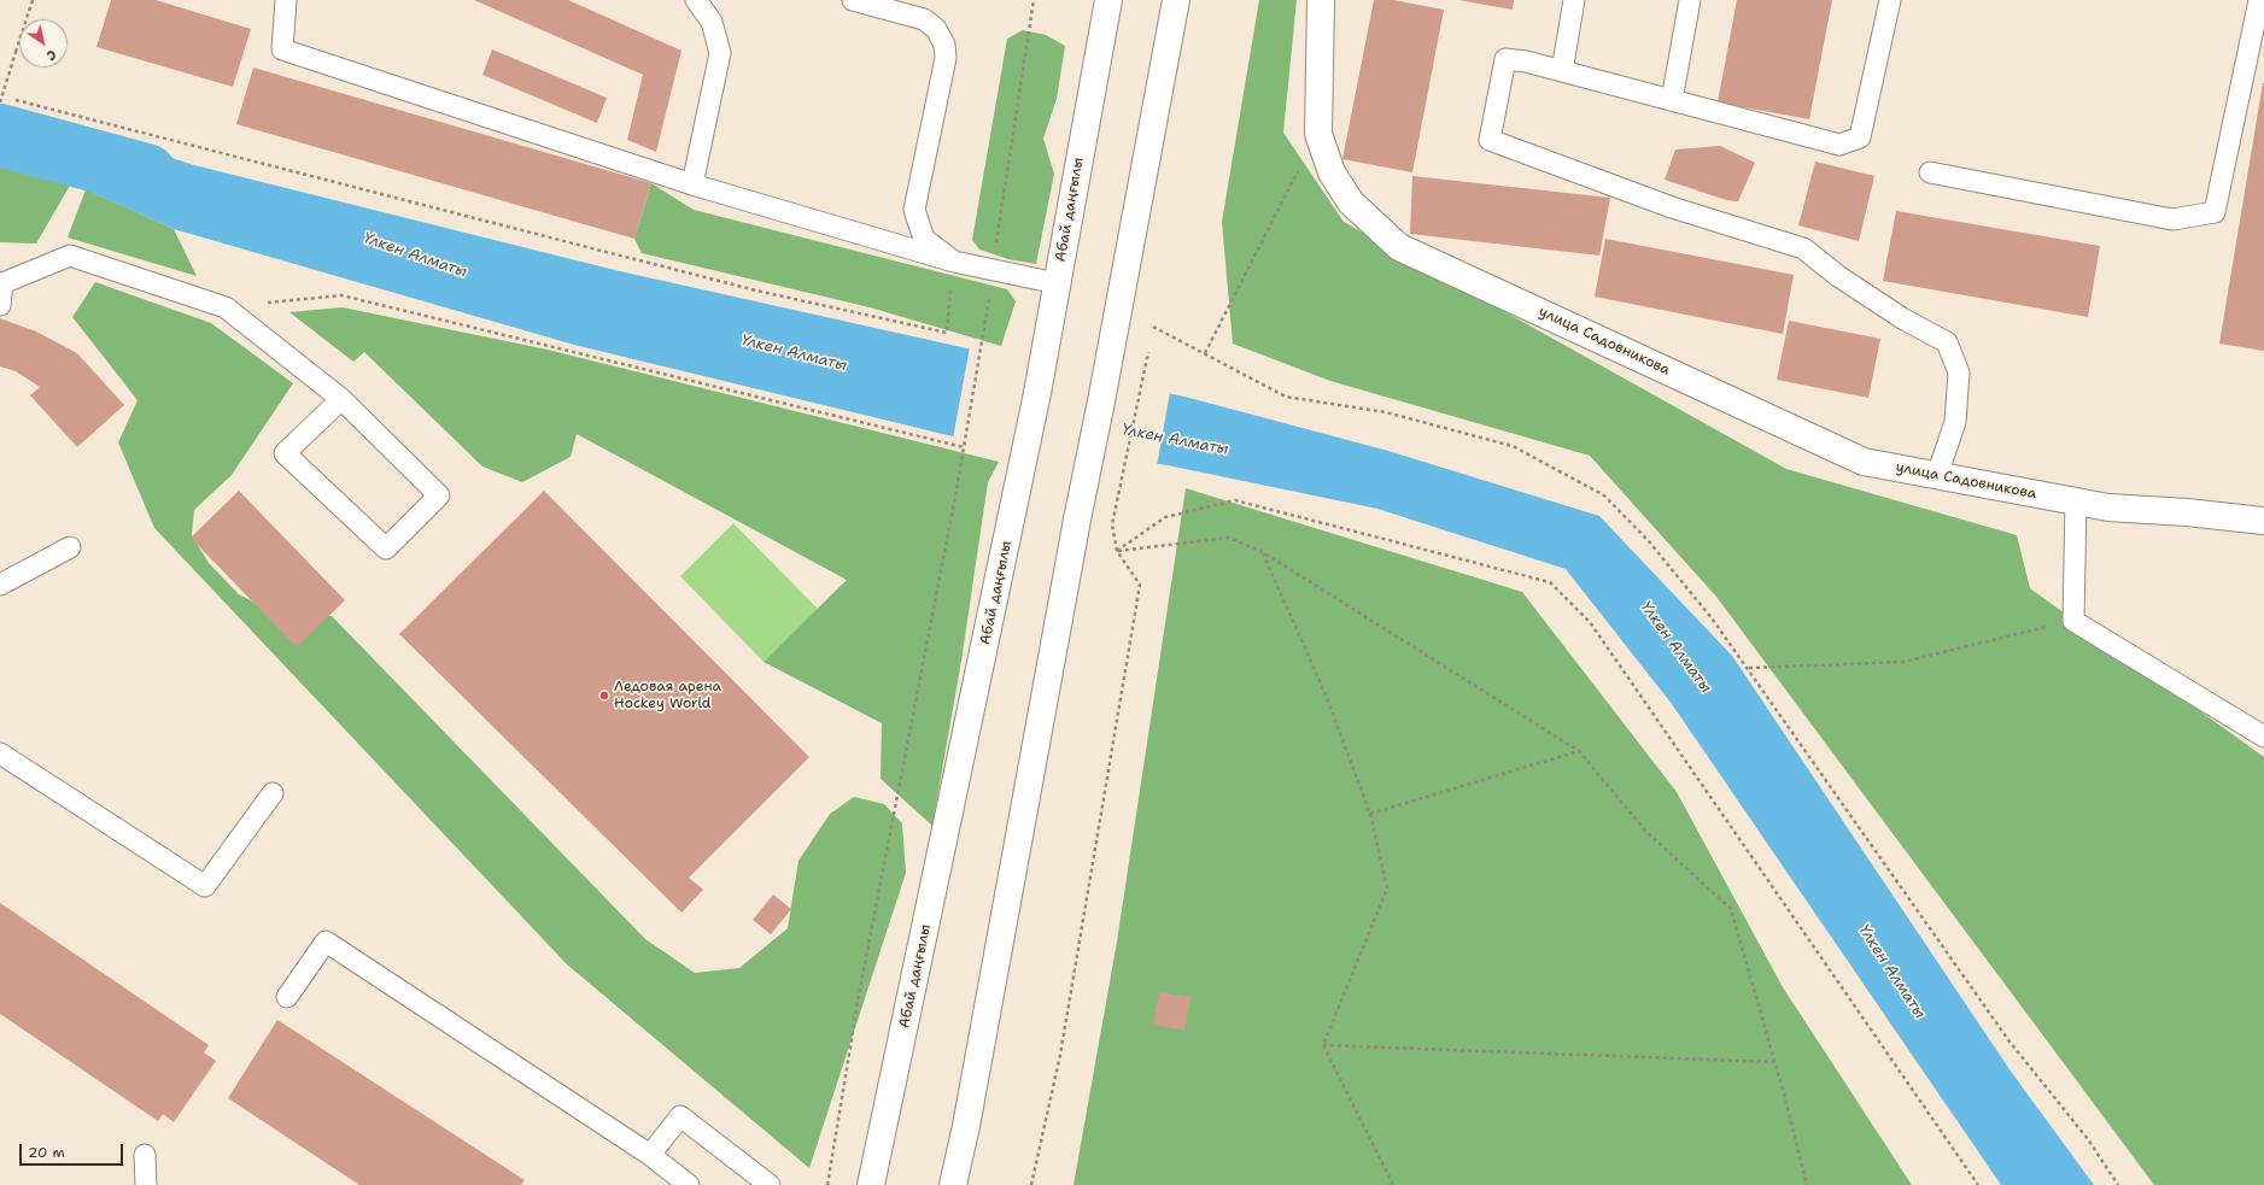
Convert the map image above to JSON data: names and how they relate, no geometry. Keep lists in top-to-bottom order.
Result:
{
  "streets": {
    "main road": ["Абай даңғылы", "улица Садовникова"]
  },
  "water": ["Үлкен Алматы"],
  "places": ["Ледовая арена Hockey World"],
  "scale_bar": "20 m",
  "north": "bottom right"
}
